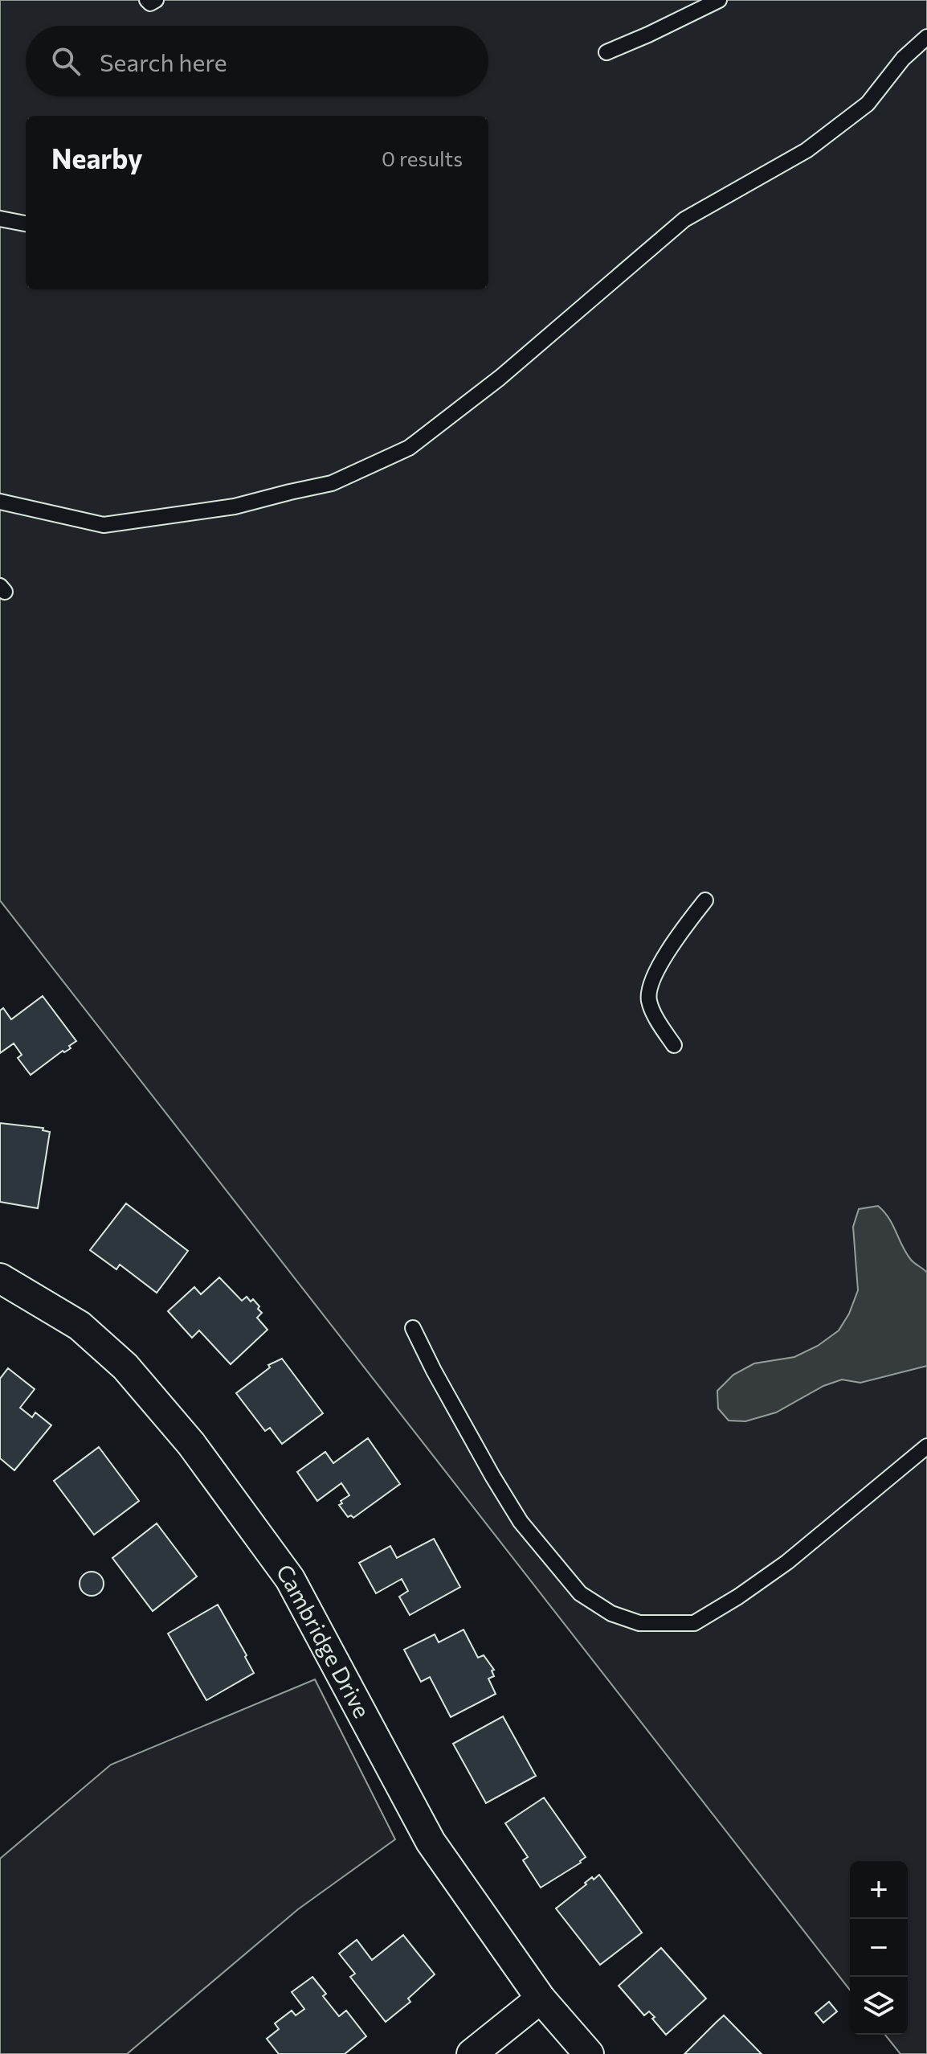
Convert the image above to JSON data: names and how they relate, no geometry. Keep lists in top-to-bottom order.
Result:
{
  "streets": {
    "street": ["Cambridge Drive"]
  },
  "page": {
    "search": "Search here",
    "heading": ["Nearby", "0 results"],
    "map_buttons": ["+", "−"]
  }
}
